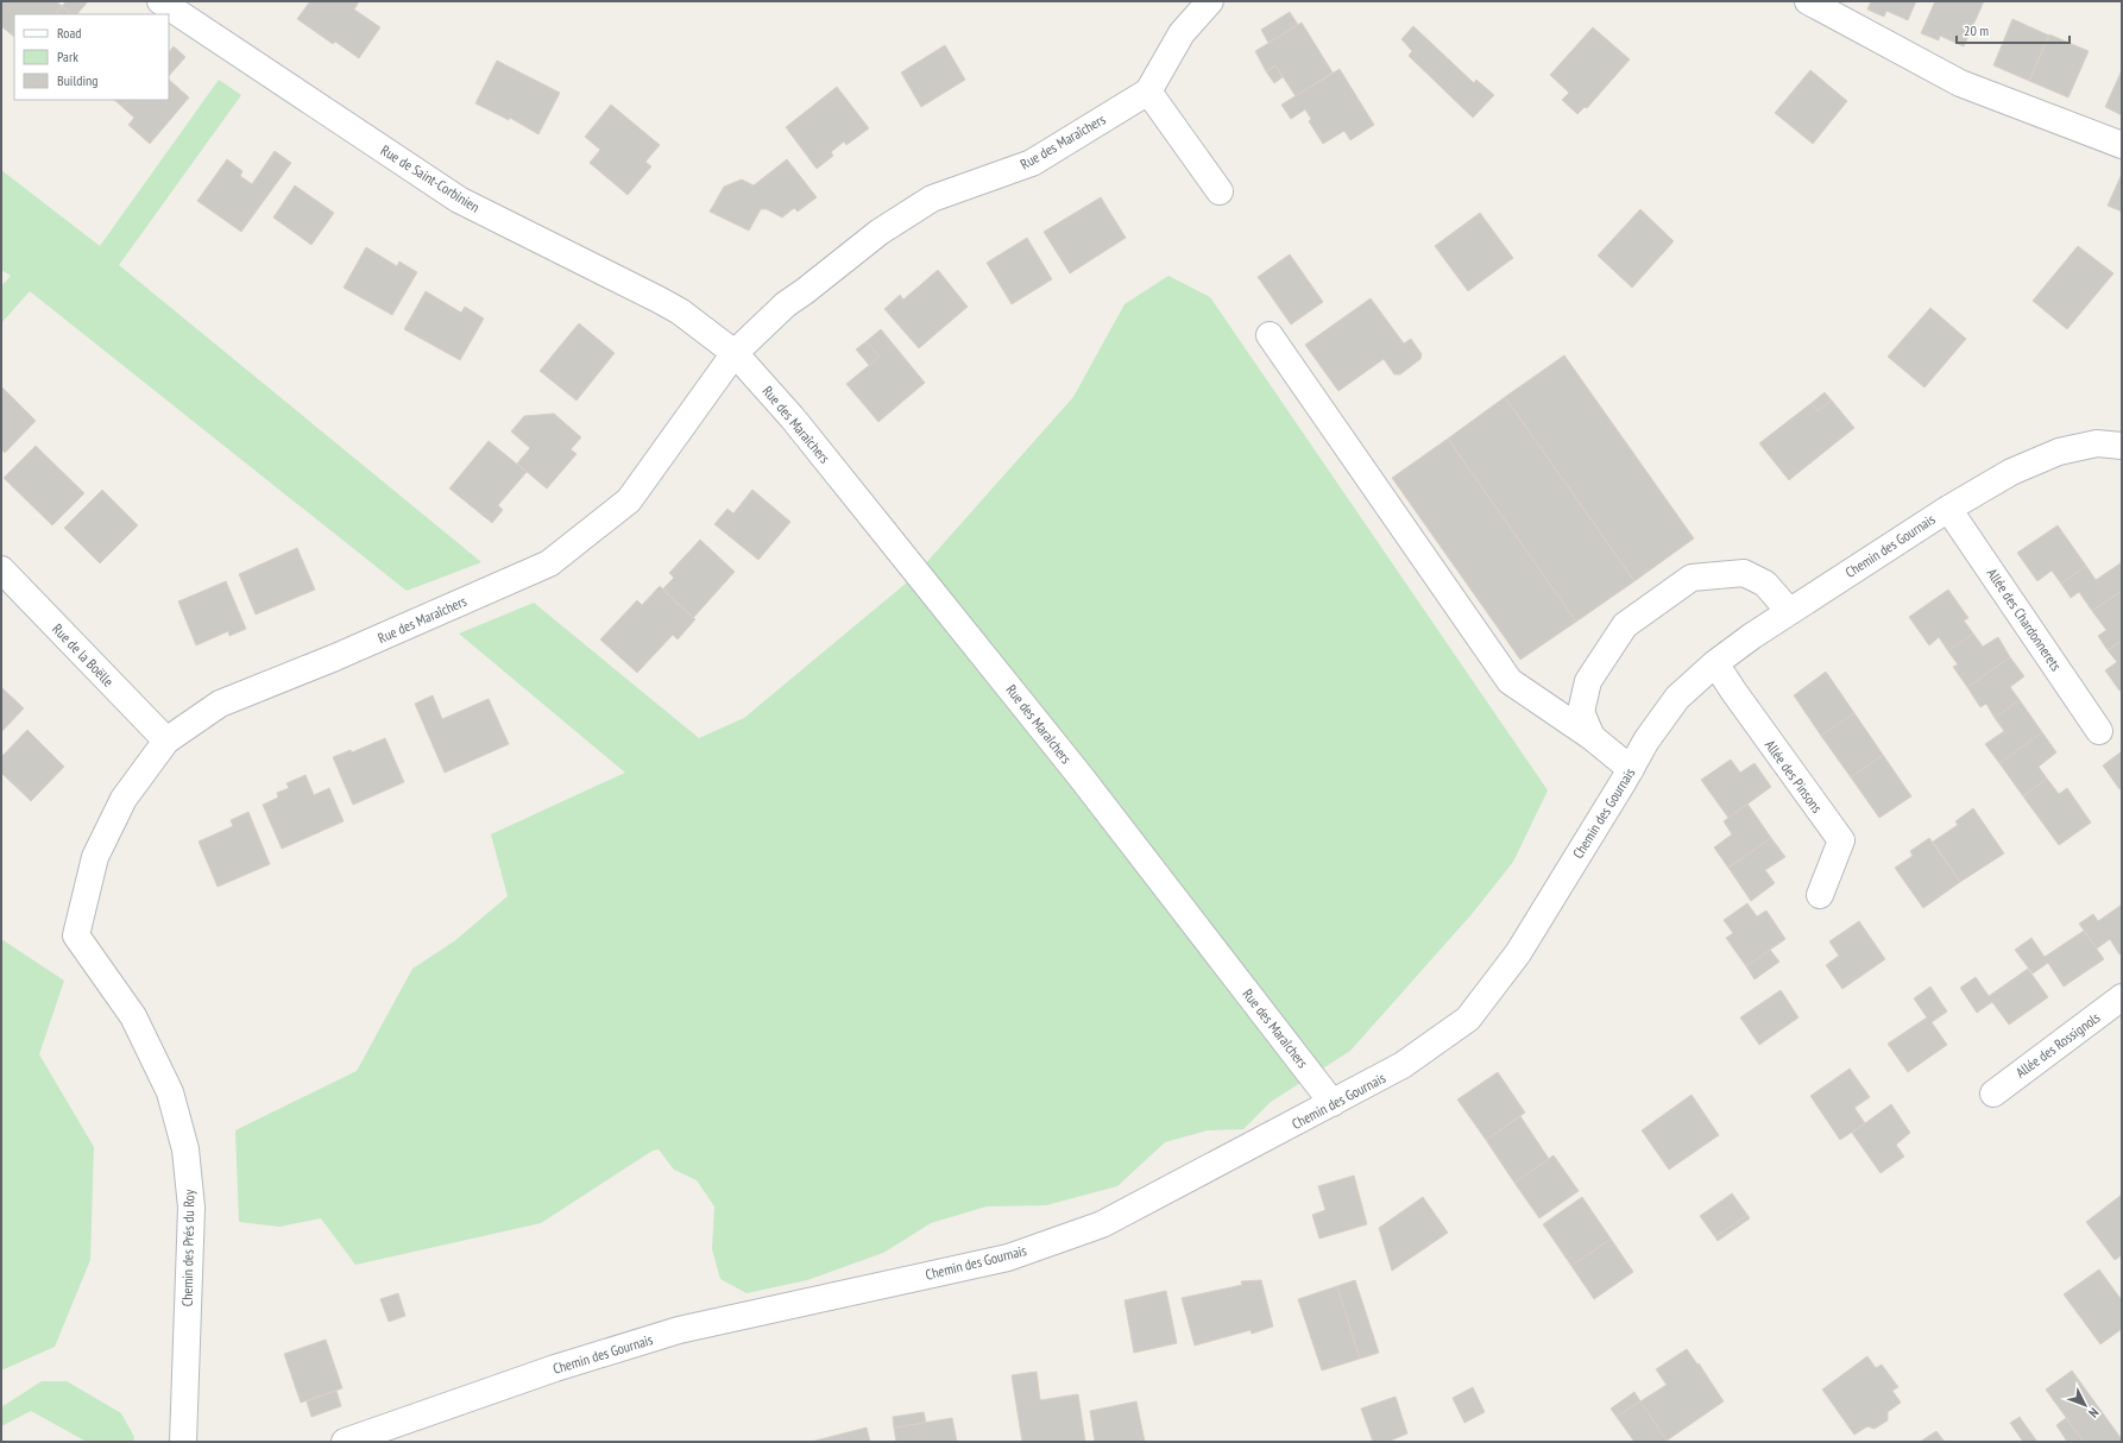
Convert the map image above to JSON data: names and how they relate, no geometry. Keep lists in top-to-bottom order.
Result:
{
  "streets": {
    "street": [
      "Rue des Maraîchers",
      "Rue de Saint-Corbinien",
      "Chemin des Gournais",
      "Allée des Chardonnerets",
      "Rue de la Boëlle",
      "Allée des Pinsons",
      "Allée des Rossignols",
      "Chemin des Prés du Roy"
    ]
  },
  "crossings": [
    ["Rue des Maraîchers", "Rue de Saint-Corbinien"],
    ["Rue des Maraîchers", "Chemin des Gournais"],
    ["Rue des Maraîchers", "Rue de la Boëlle"],
    ["Rue des Maraîchers", "Chemin des Prés du Roy"],
    ["Chemin des Gournais", "Allée des Chardonnerets"],
    ["Chemin des Gournais", "Allée des Pinsons"]
  ],
  "legend": ["Road", "Park", "Building"],
  "scale_bar": "20 m",
  "north": "bottom right"
}
